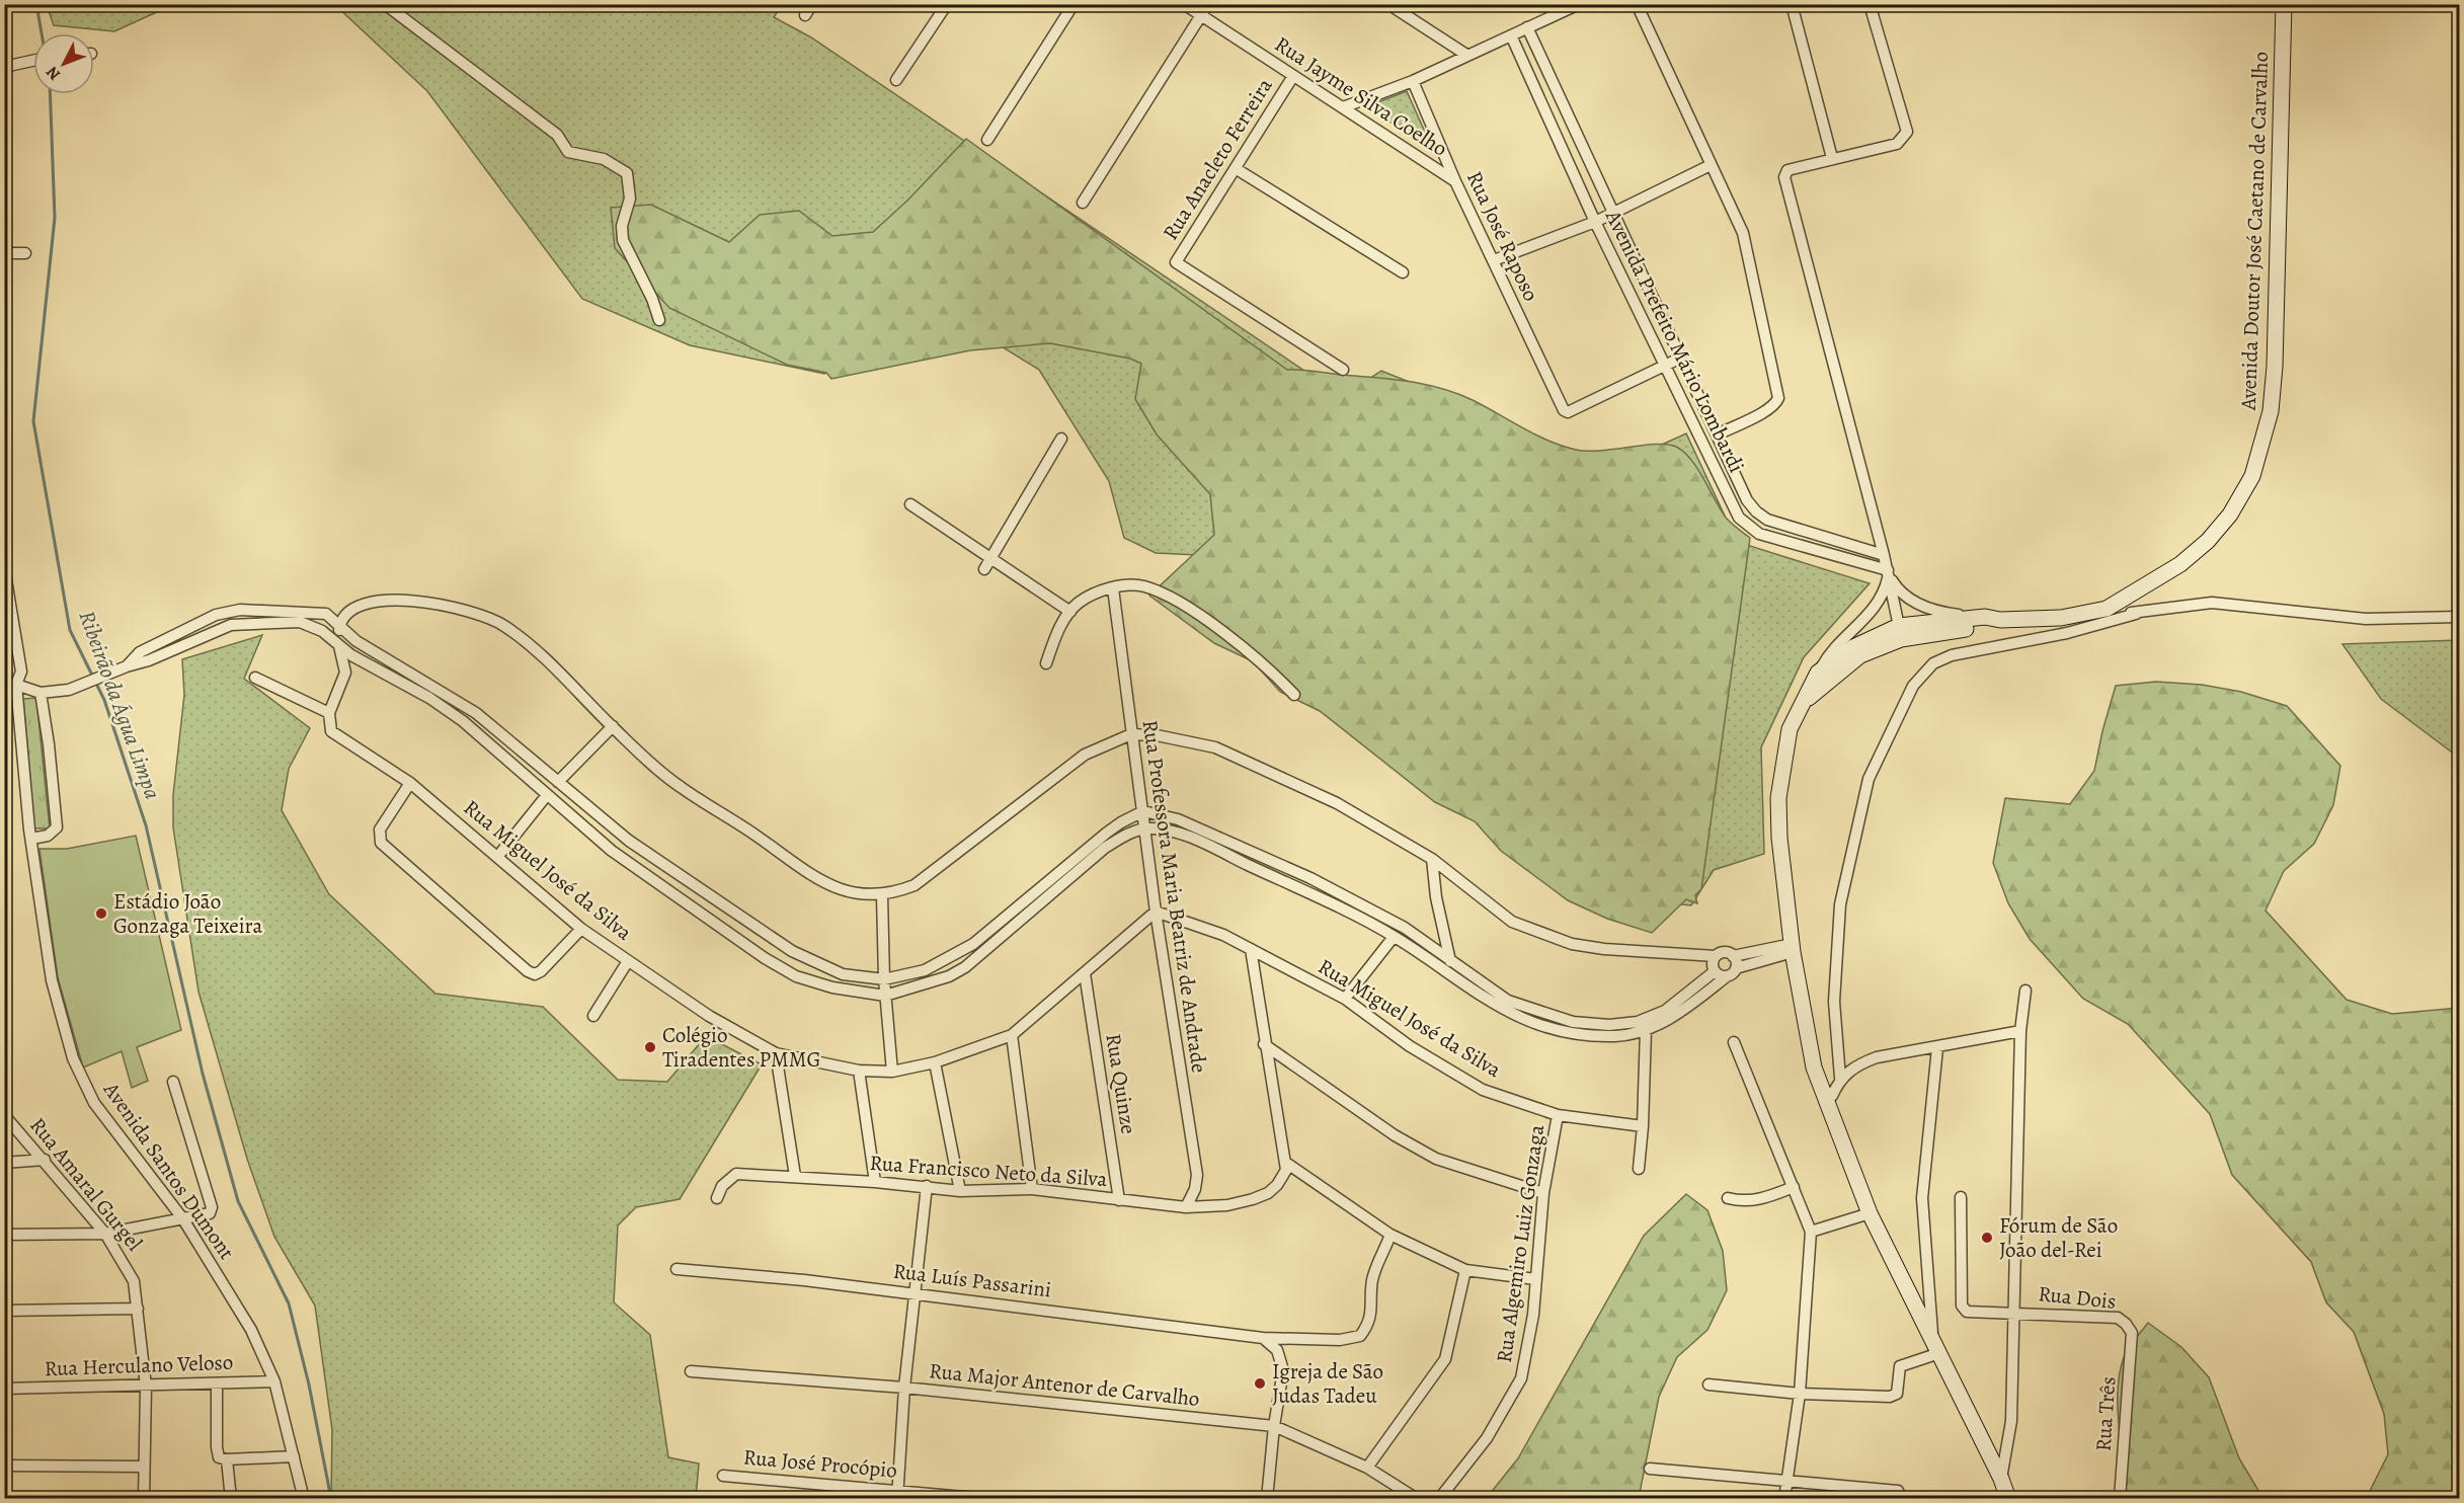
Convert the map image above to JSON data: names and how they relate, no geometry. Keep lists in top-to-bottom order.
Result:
{
  "streets": {
    "main road": ["Avenida Doutor José Caetano de Carvalho"],
    "street": [
      "Rua Jayme Silva Coelho",
      "Rua Anacleto Ferreira",
      "Rua José Raposo",
      "Avenida Prefeito Mário Lombardi",
      "Rua Miguel José da Silva",
      "Rua Professora Maria Beatriz de Andrade",
      "Rua Quinze",
      "Avenida Santos Dumont",
      "Rua Francisco Neto da Silva",
      "Rua Amaral Gurgel",
      "Rua Algemiro Luiz Gonzaga",
      "Rua Luís Passarini",
      "Rua Dois",
      "Rua Herculano Veloso",
      "Rua Major Antenor de Carvalho",
      "Rua Três",
      "Rua José Procópio"
    ]
  },
  "crossings": [
    ["Rua Jayme Silva Coelho", "Rua Anacleto Ferreira"],
    ["Rua Jayme Silva Coelho", "Rua José Raposo"],
    ["Rua José Raposo", "Avenida Prefeito Mário Lombardi"],
    ["Rua Miguel José da Silva", "Rua Professora Maria Beatriz de Andrade"],
    ["Rua Miguel José da Silva", "Rua Quinze"],
    ["Rua Miguel José da Silva", "Rua Algemiro Luiz Gonzaga"],
    ["Rua Professora Maria Beatriz de Andrade", "Rua Francisco Neto da Silva"],
    ["Rua Quinze", "Rua Francisco Neto da Silva"],
    ["Avenida Santos Dumont", "Rua Herculano Veloso"],
    ["Rua Amaral Gurgel", "Rua Herculano Veloso"],
    ["Rua Dois", "Rua Três"]
  ],
  "water": ["Ribeirão da Água Limpa"],
  "places": [
    "Estádio João Gonzaga Teixeira",
    "Colégio Tiradentes PMMG",
    "Fórum de São João del-Rei",
    "Igreja de São Judas Tadeu"
  ],
  "north": "bottom left"
}
